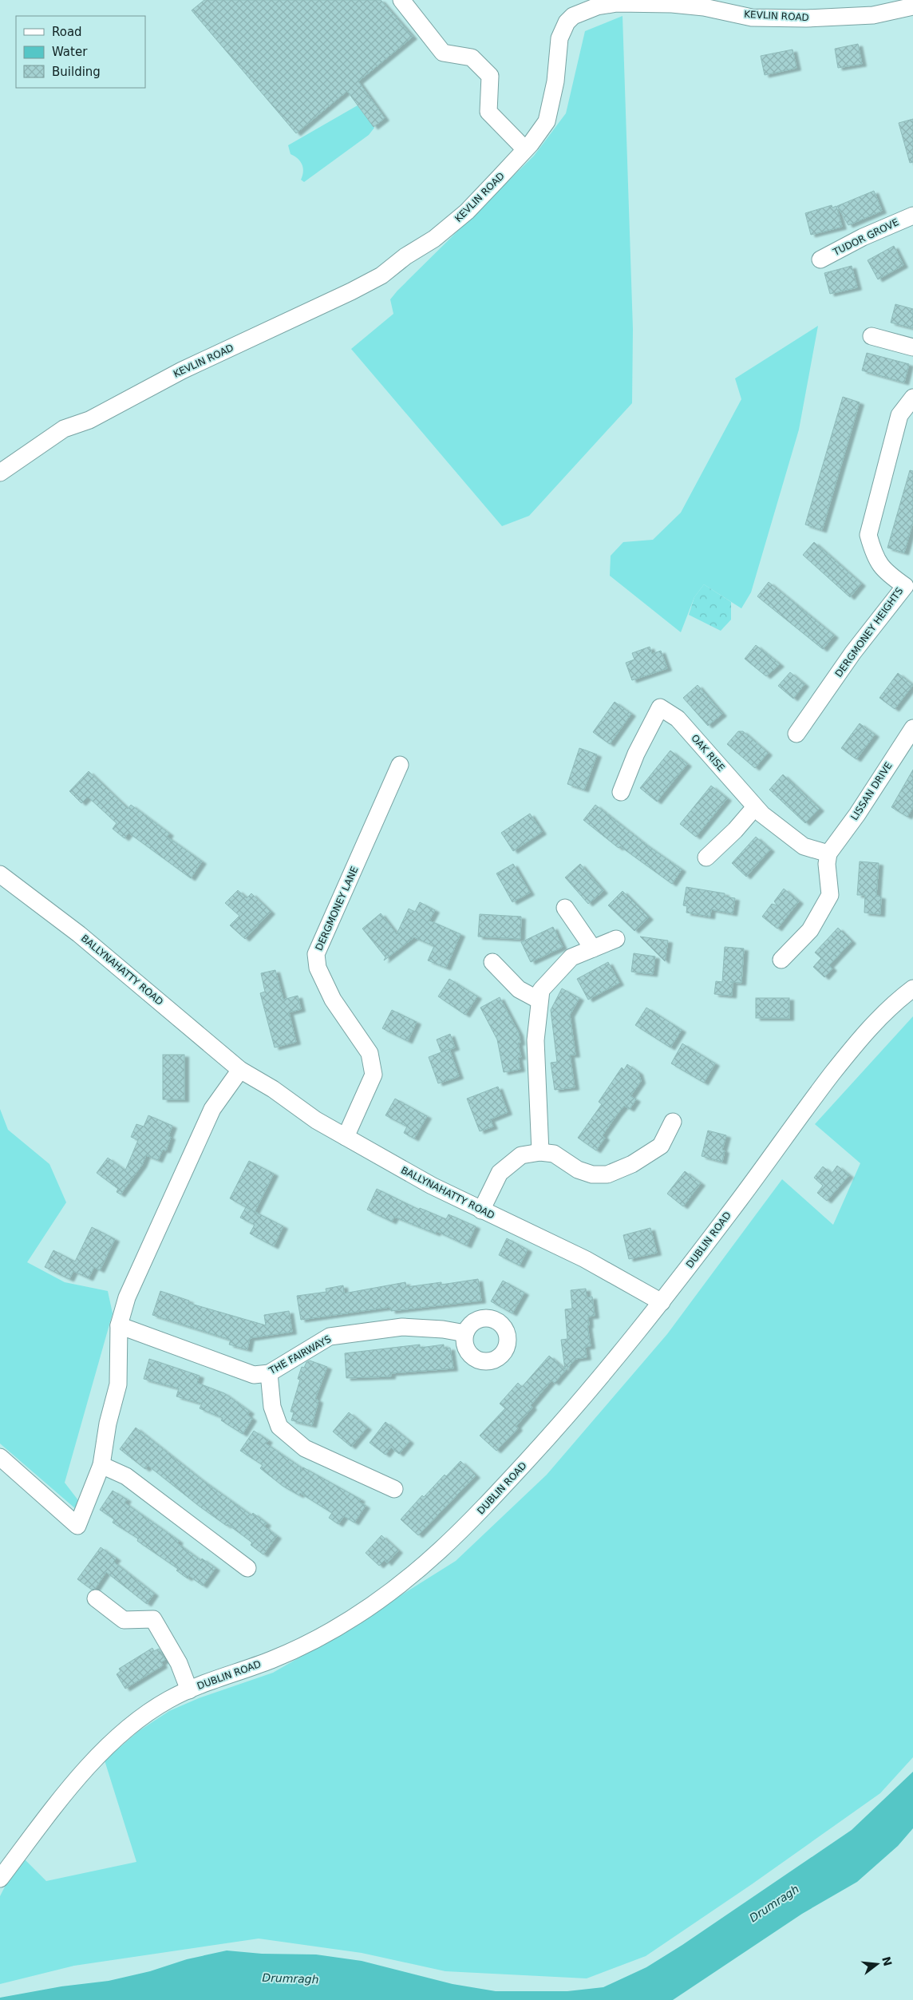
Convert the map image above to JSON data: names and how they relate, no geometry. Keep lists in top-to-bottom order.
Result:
{
  "streets": {
    "street": [
      "KEVLIN ROAD",
      "TUDOR GROVE",
      "DERGMONEY HEIGHTS",
      "OAK RISE",
      "LISSAN DRIVE",
      "DERGMONEY LANE",
      "BALLYNAHATTY ROAD",
      "DUBLIN ROAD",
      "THE FAIRWAYS"
    ]
  },
  "crossings": [
    ["OAK RISE", "LISSAN DRIVE"],
    ["DERGMONEY LANE", "BALLYNAHATTY ROAD"],
    ["BALLYNAHATTY ROAD", "DUBLIN ROAD"]
  ],
  "water": ["Drumragh"],
  "legend": ["Road", "Water", "Building"],
  "north": "right"
}
